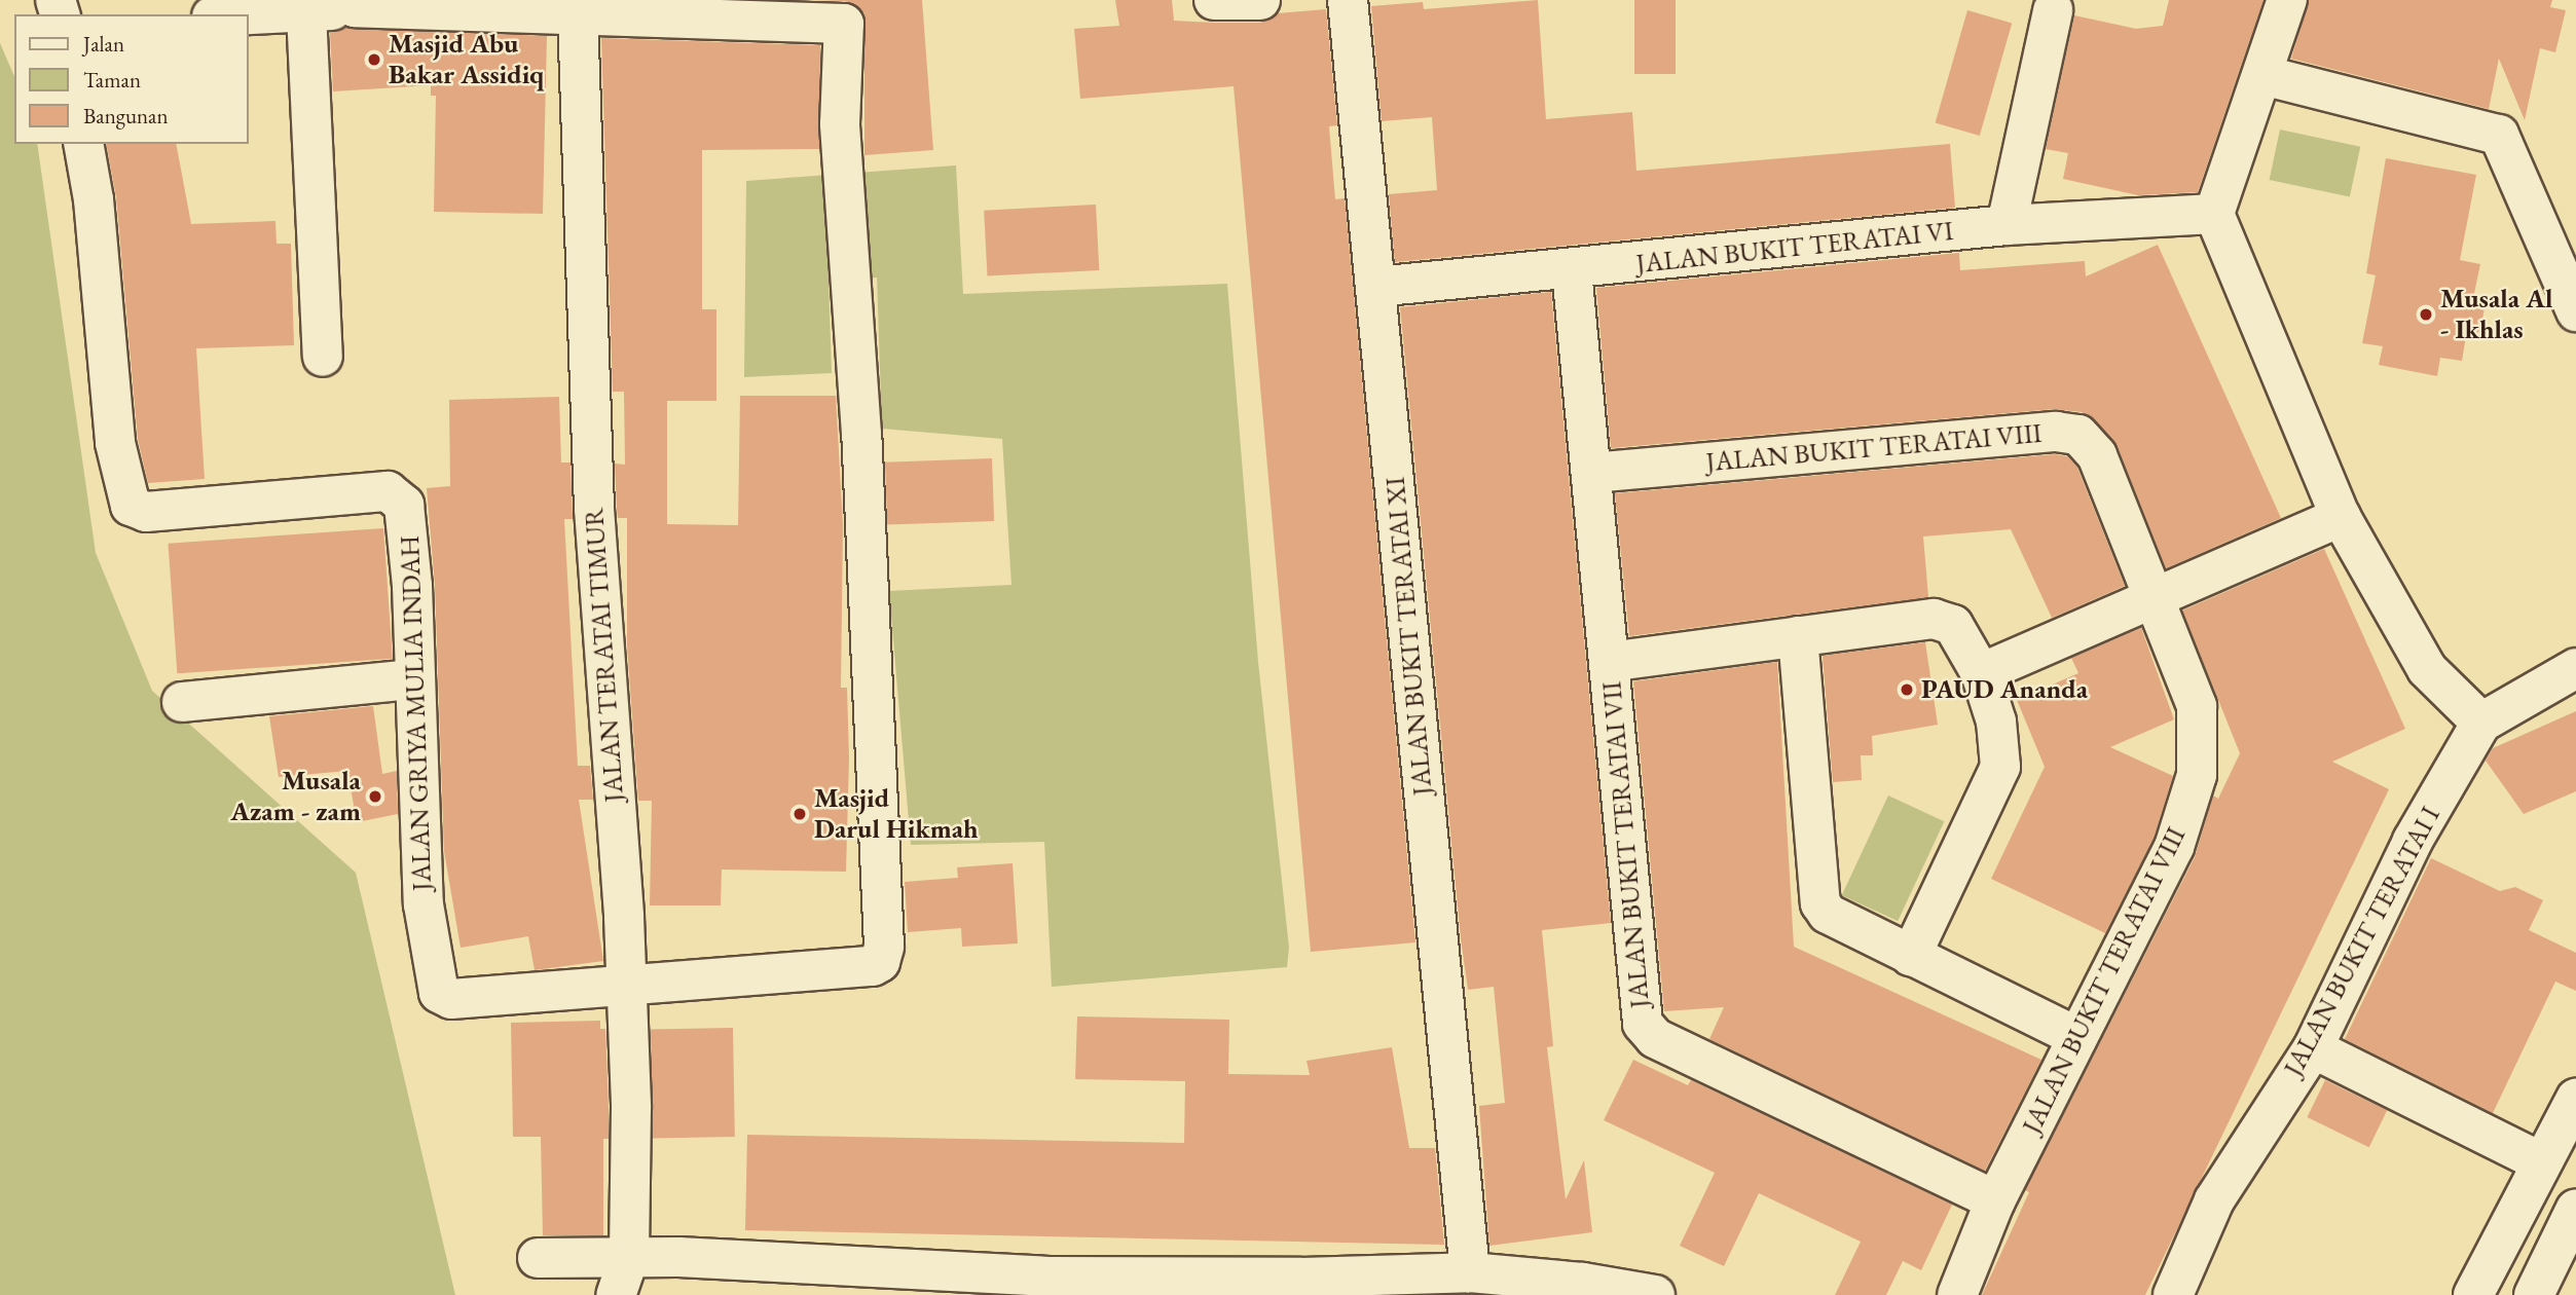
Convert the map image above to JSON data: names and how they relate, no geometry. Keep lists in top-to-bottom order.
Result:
{
  "streets": {
    "street": [
      "JALAN BUKIT TERATAI VI",
      "JALAN BUKIT TERATAI VIII",
      "JALAN BUKIT TERATAI XI",
      "JALAN TERATAI TIMUR",
      "JALAN GRIYA MULIA INDAH",
      "JALAN BUKIT TERATAI VII",
      "JALAN BUKIT TERATAI I"
    ]
  },
  "crossings": [
    ["JALAN BUKIT TERATAI VI", "JALAN BUKIT TERATAI XI"],
    ["JALAN BUKIT TERATAI VI", "JALAN BUKIT TERATAI VII"],
    ["JALAN BUKIT TERATAI VIII", "JALAN BUKIT TERATAI VII"],
    ["JALAN TERATAI TIMUR", "JALAN GRIYA MULIA INDAH"]
  ],
  "places": [
    "Masjid Abu Bakar Assidiq",
    "Musala Al - Ikhlas",
    "PAUD Ananda",
    "Musala Azam - zam",
    "Masjid Darul Hikmah"
  ],
  "legend": ["Jalan", "Taman", "Bangunan"]
}
